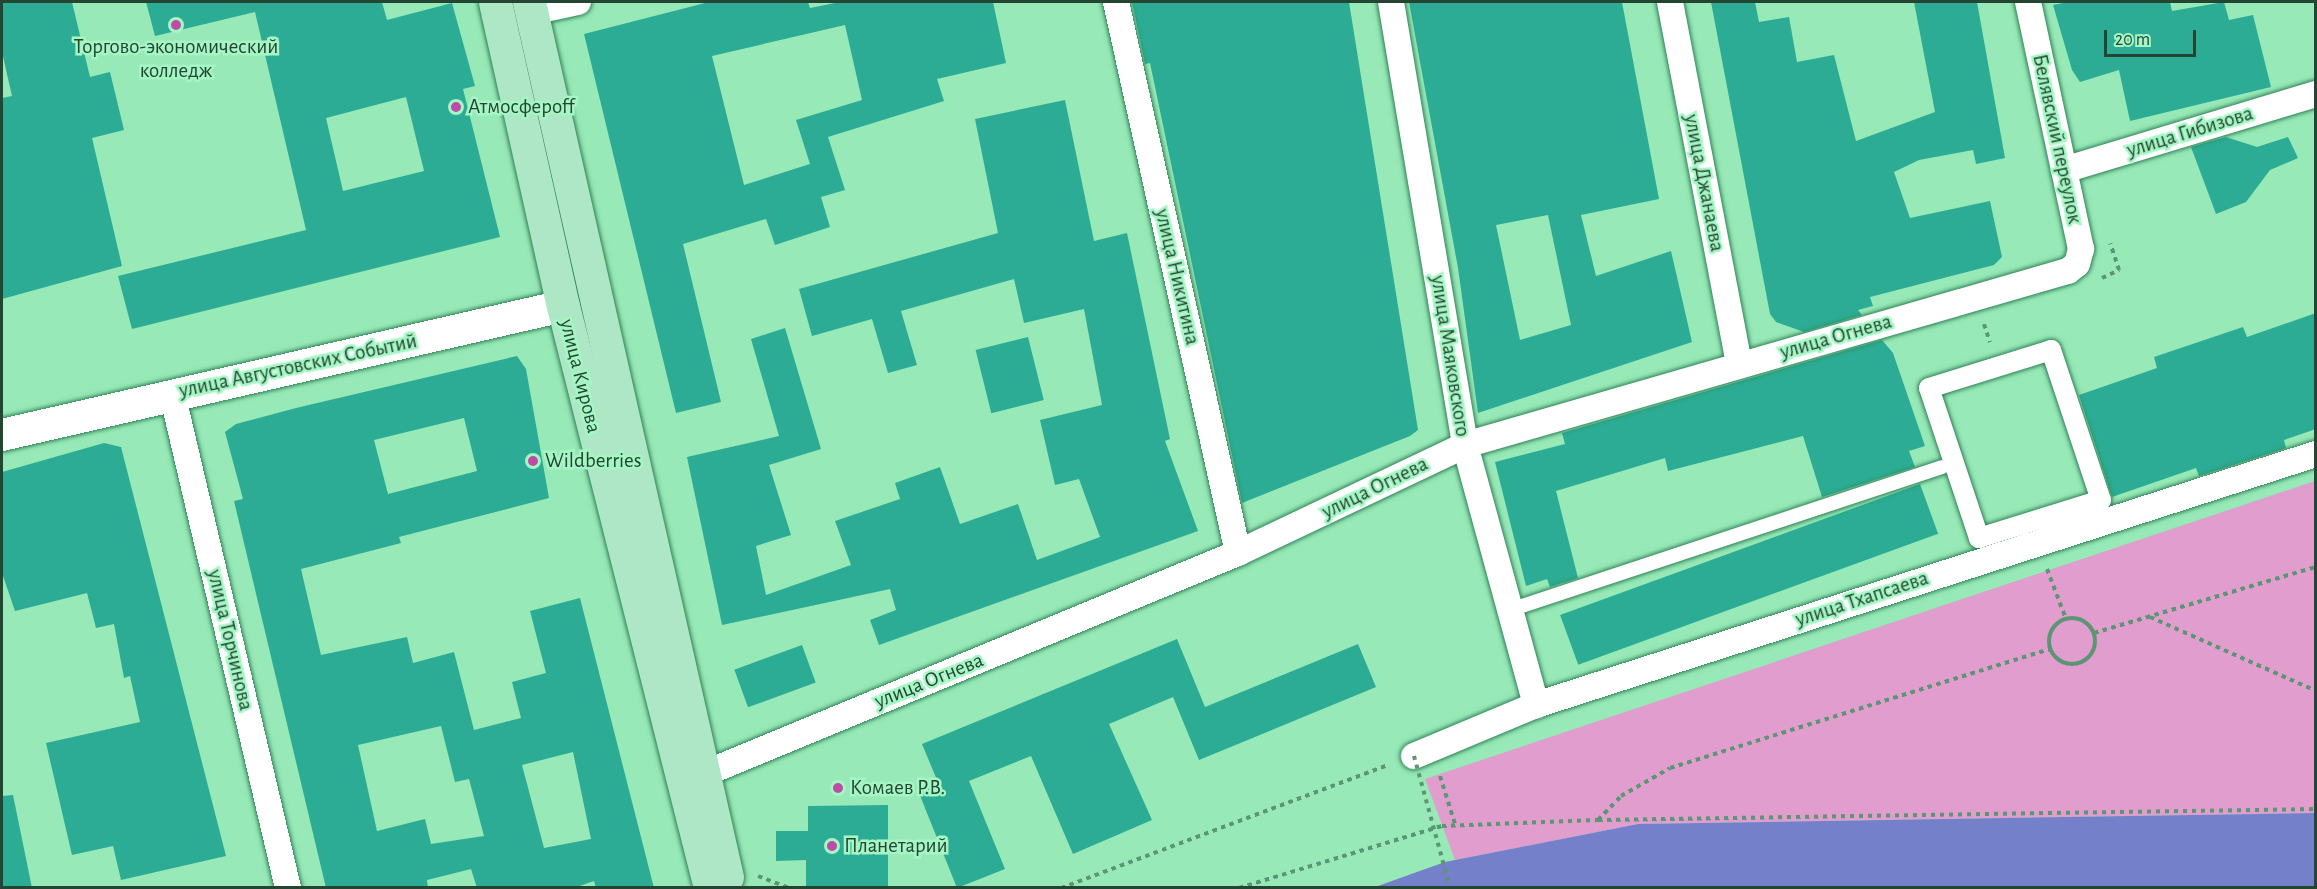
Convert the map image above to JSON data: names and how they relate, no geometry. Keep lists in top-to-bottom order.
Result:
{
  "streets": {
    "main road": ["улица Кирова"],
    "street": [
      "улица Гибизова",
      "Белявский переулок",
      "улица Джанаева",
      "улица Никитина",
      "улица Огнева",
      "улица Маяковского",
      "улица Августовских Событий",
      "улица Тхапсаева",
      "улица Торчинова"
    ]
  },
  "crossings": [
    ["улица Гибизова", "Белявский переулок"],
    ["Белявский переулок", "улица Огнева"],
    ["улица Джанаева", "улица Огнева"],
    ["улица Никитина", "улица Огнева"],
    ["улица Огнева", "улица Маяковского"],
    ["улица Огнева", "улица Кирова"],
    ["улица Маяковского", "улица Тхапсаева"],
    ["улица Августовских Событий", "улица Кирова"],
    ["улица Августовских Событий", "улица Торчинова"]
  ],
  "places": [
    "Торгово-экономический колледж",
    "Атмосферoff",
    "Wildberries",
    "Комаев Р.В.",
    "Планетарий"
  ],
  "scale_bar": "20 m"
}
